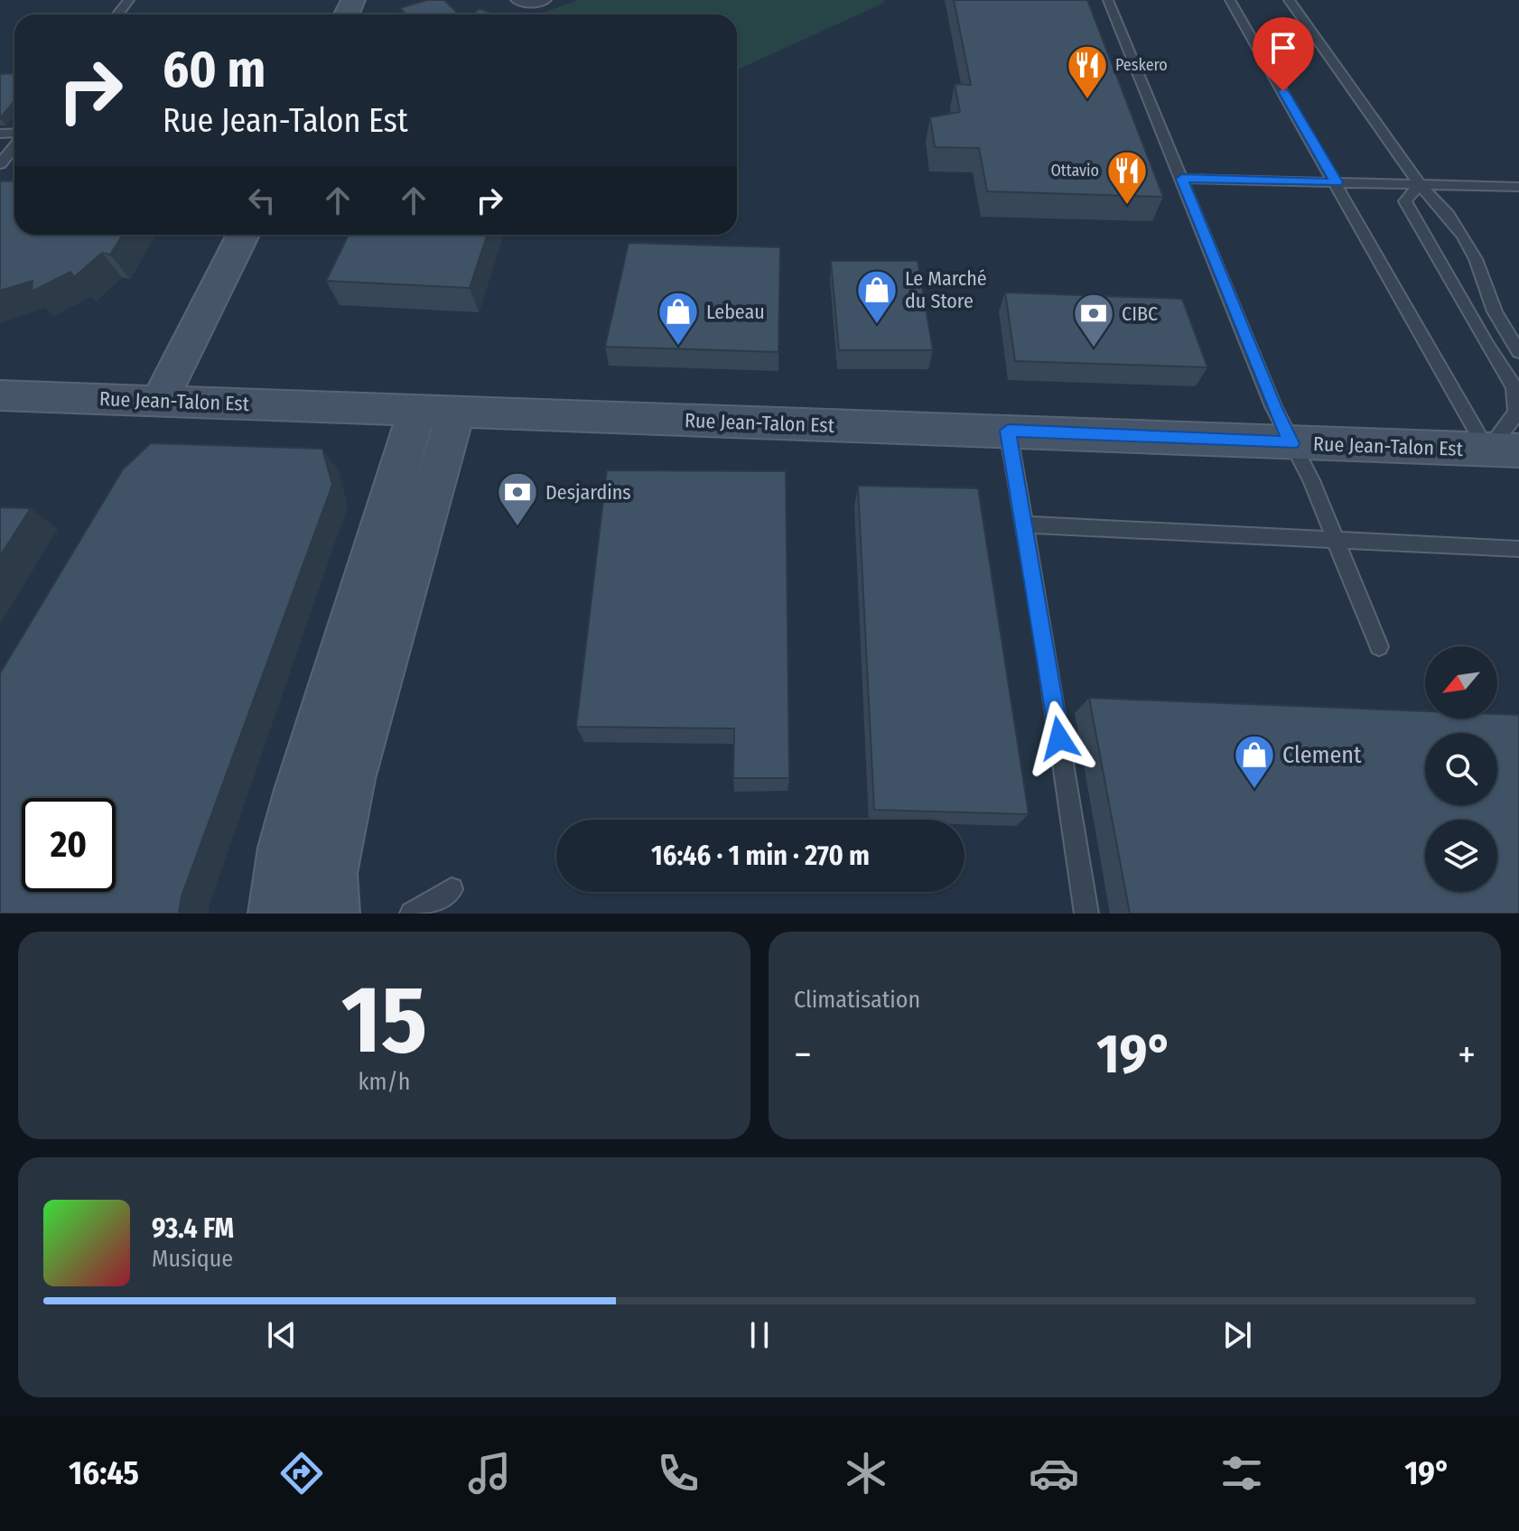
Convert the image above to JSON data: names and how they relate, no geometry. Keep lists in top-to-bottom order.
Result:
{
  "streets": {
    "main road": ["Rue Jean-Talon Est"]
  },
  "places": {
    "restaurant": ["Peskero", "Ottavio"],
    "shop": ["Le Marché du Store", "Lebeau", "Clement"],
    "bank": ["CIBC", "Desjardins"]
  },
  "north": "bottom left",
  "page": {
    "turn": ["60 m", "Rue Jean-Talon Est"],
    "limit": "20",
    "trip": "16:46 · 1 min · 270 m",
    "tile": [
      ["15", "km/h"],
      "Climatisation"
    ],
    "heat": ["−", "19°", "+"],
    "song": ["93.4 FM", "Musique"],
    "tabs": ["16:45", "19°"]
  }
}
